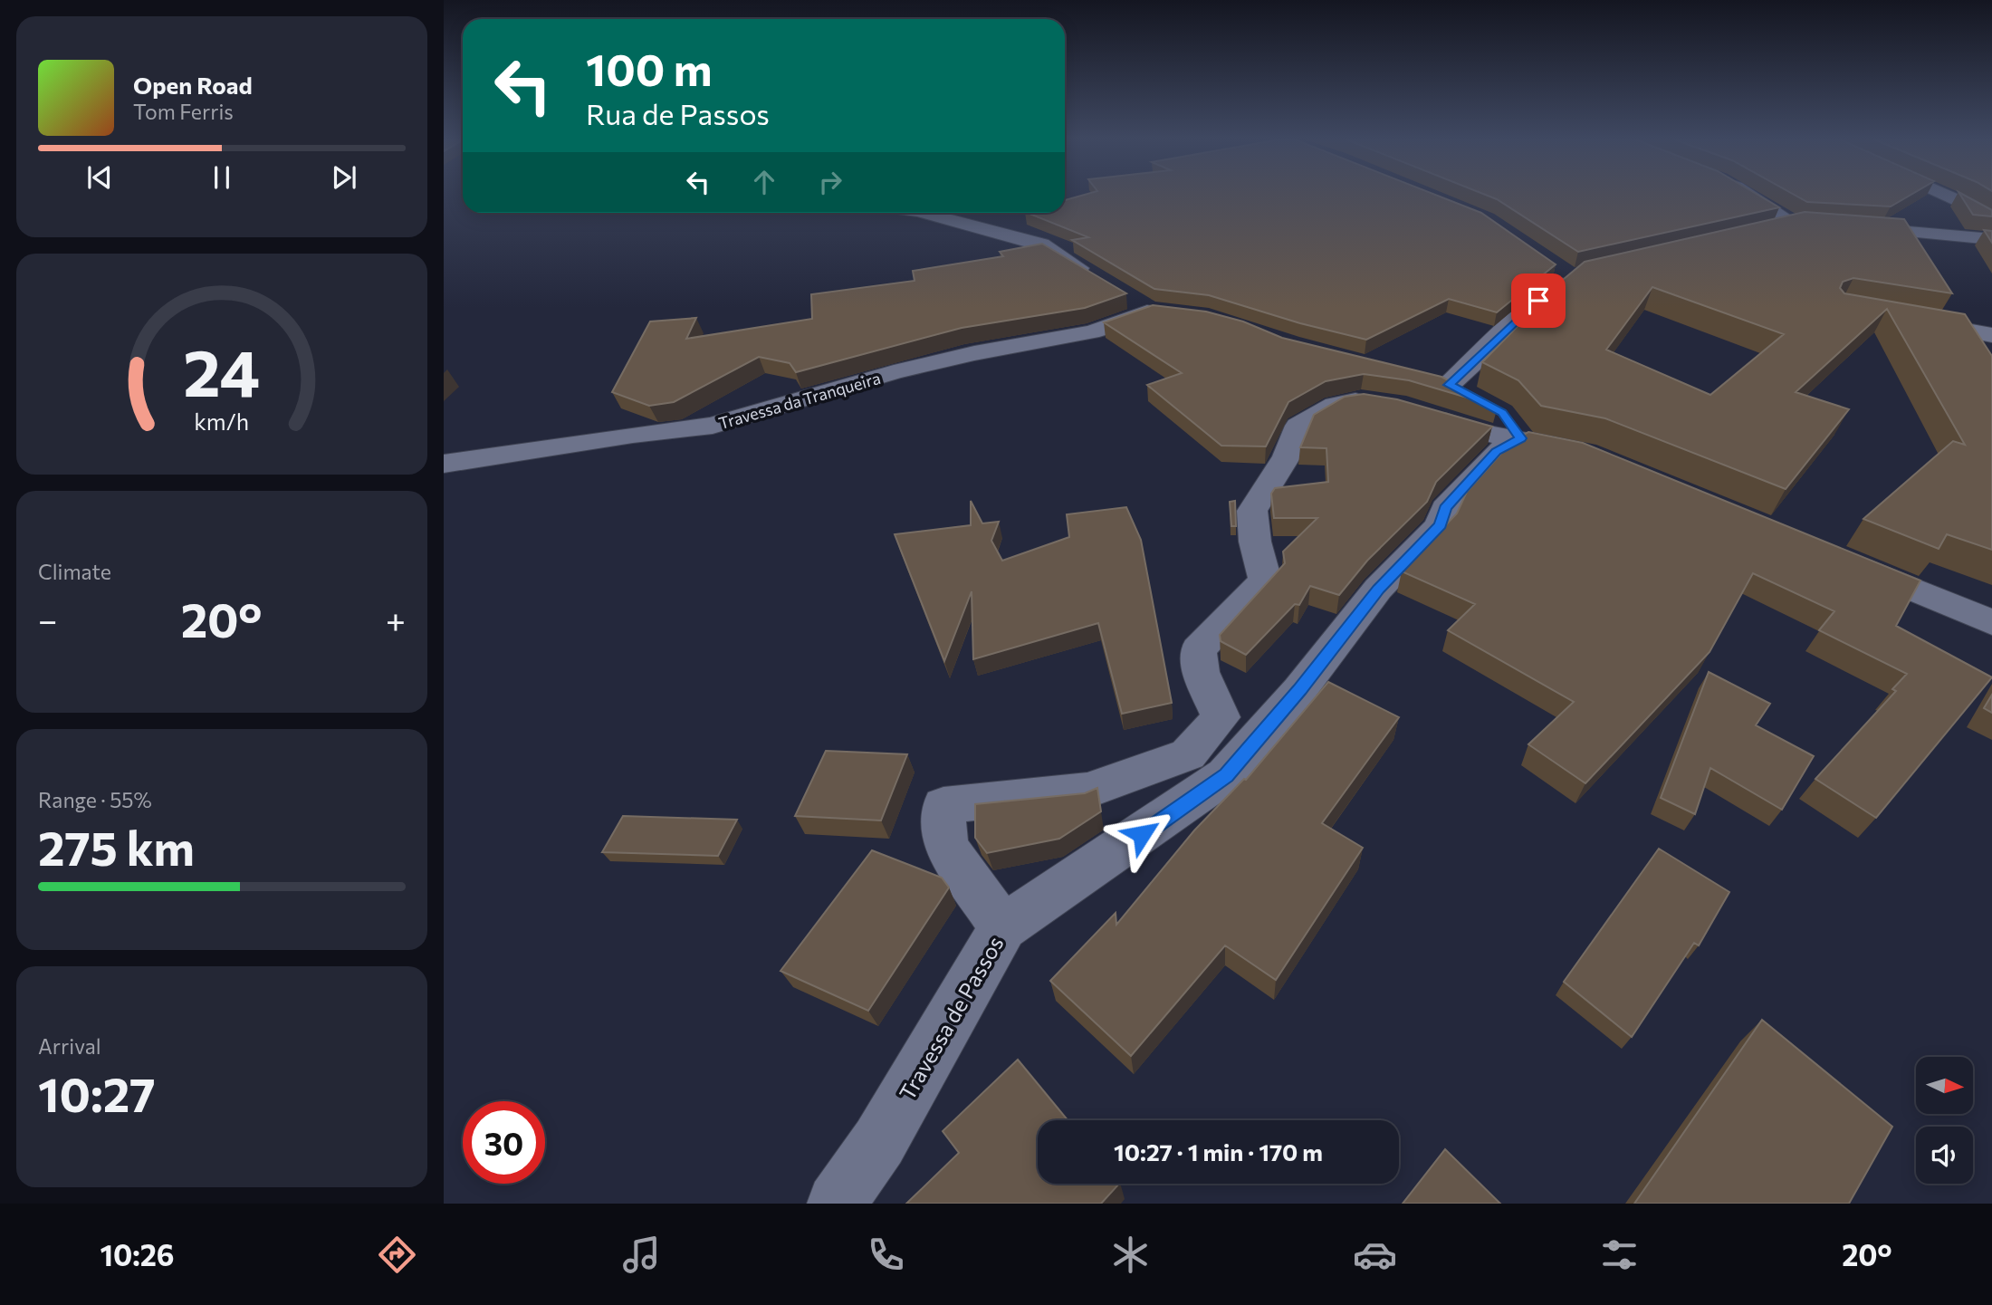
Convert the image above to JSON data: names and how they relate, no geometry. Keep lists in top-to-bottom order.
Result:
{
  "streets": {
    "street": ["Travessa da Tranqueira", "Travessa de Passos"]
  },
  "north": "right",
  "page": {
    "turn": ["100 m", "Rua de Passos"],
    "song": ["Open Road", "Tom Ferris"],
    "tile": [
      "Climate",
      ["Range · 55%", "275 km"],
      ["Arrival", "10:27"]
    ],
    "heat": ["−", "20°", "+"],
    "limit": "30",
    "trip": "10:27 · 1 min · 170 m",
    "tabs": ["10:26", "20°"],
    "gauge": ["24", "km/h"]
  }
}
